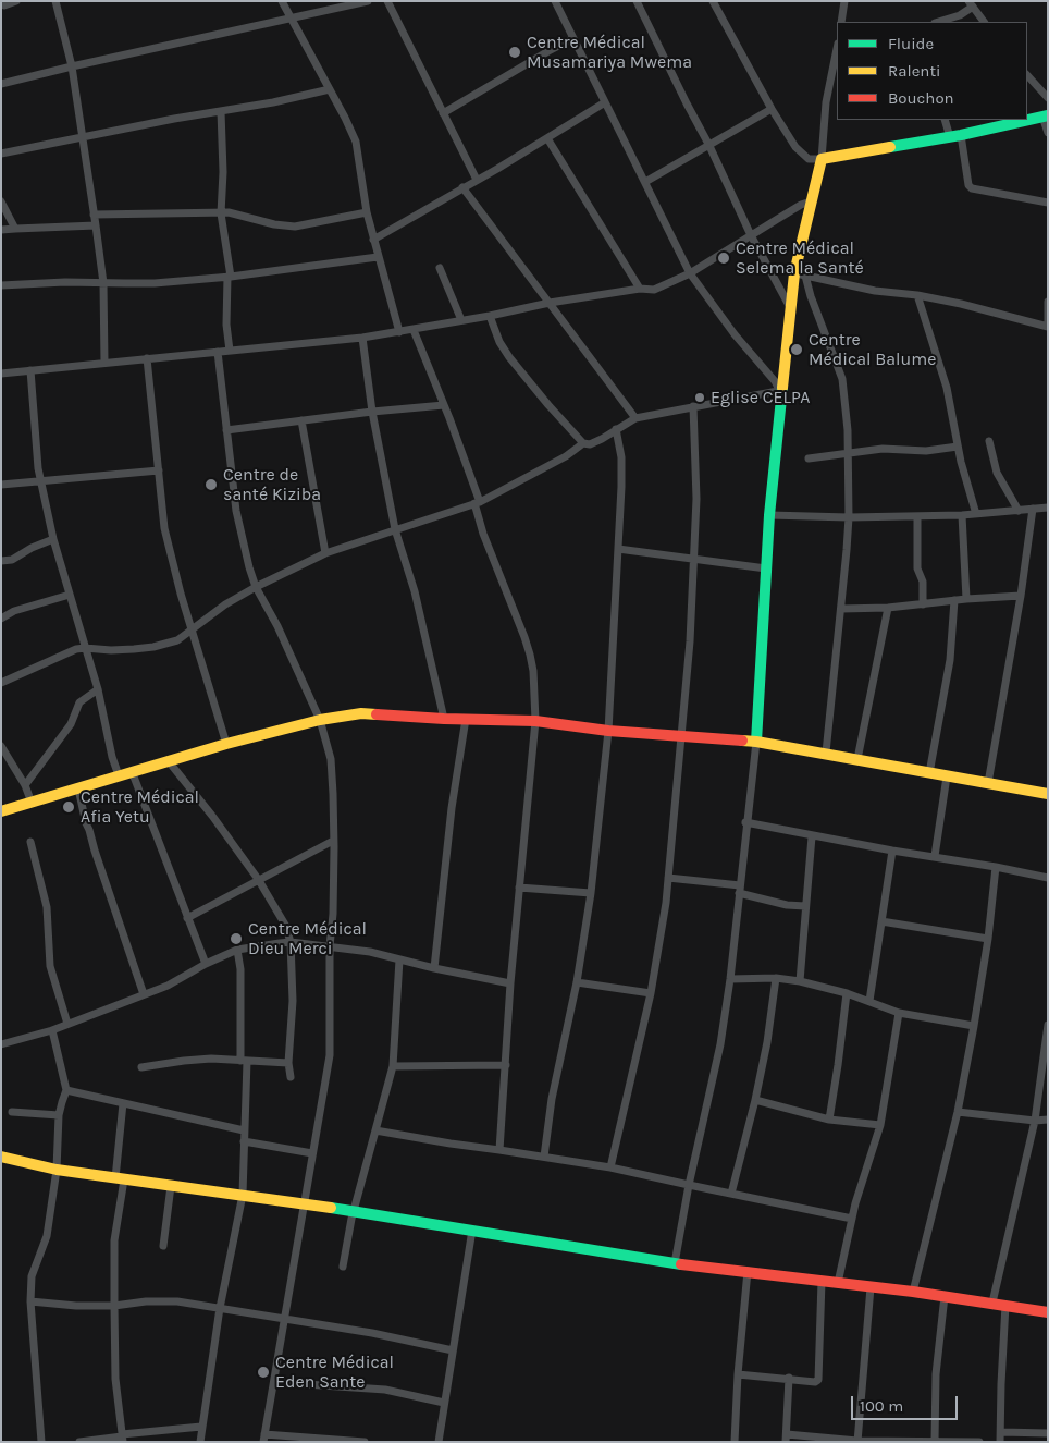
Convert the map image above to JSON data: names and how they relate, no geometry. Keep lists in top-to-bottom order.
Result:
{
  "places": [
    "Centre Médical Musamariya Mwema",
    "Centre Médical Selema la Santé",
    "Centre Médical Balume",
    "Eglise CELPA",
    "Centre de santé Kiziba",
    "Centre Médical Afia Yetu",
    "Centre Médical Dieu Merci",
    "Centre Médical Eden Sante"
  ],
  "legend": ["Fluide", "Ralenti", "Bouchon"],
  "scale_bar": "100 m"
}
